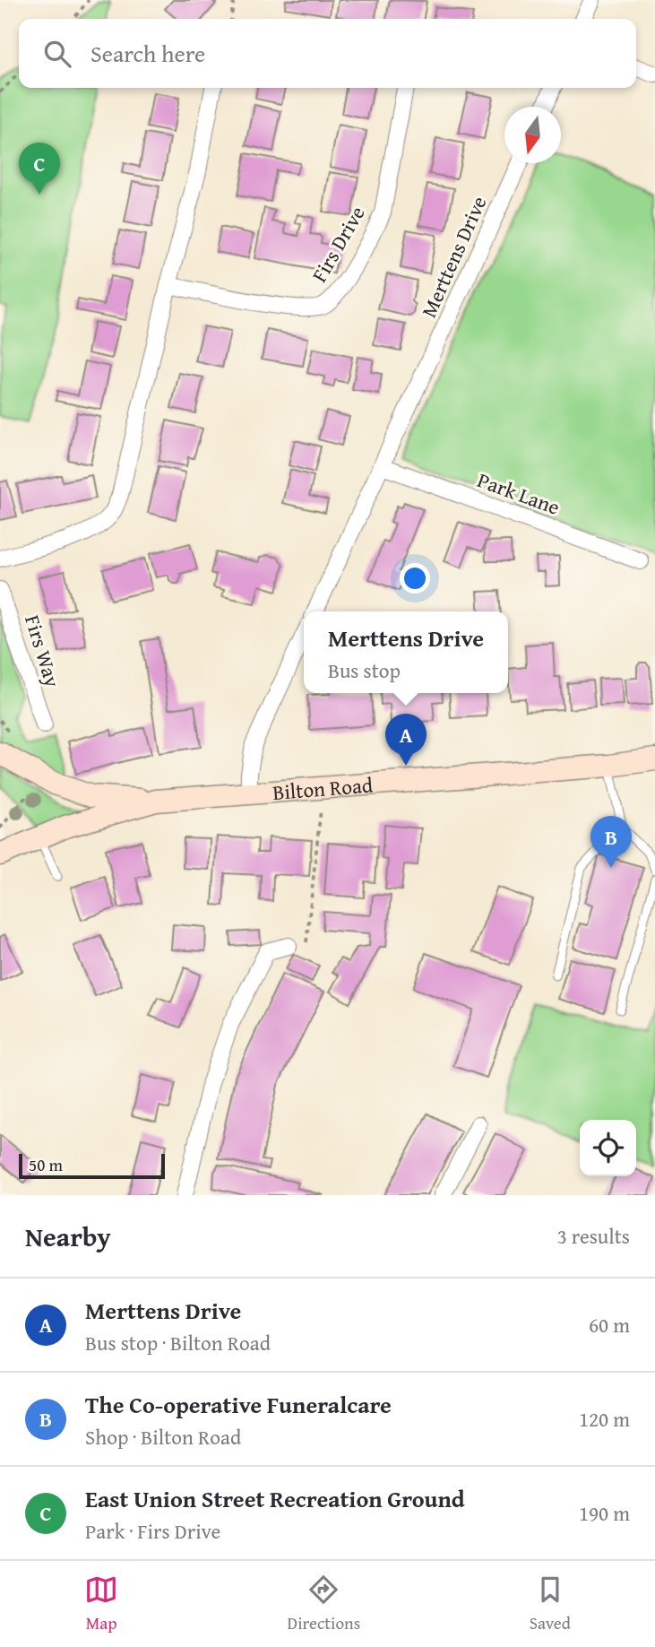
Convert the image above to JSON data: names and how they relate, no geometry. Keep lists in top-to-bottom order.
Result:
{
  "streets": {
    "main road": ["Bilton Road"],
    "street": [
      "Firs Drive",
      "Merttens Drive",
      "Park Lane",
      "Firs Way"
    ]
  },
  "crossings": [
    ["Merttens Drive", "Park Lane"]
  ],
  "scale_bar": "50 m",
  "north": "bottom",
  "page": {
    "search": "Search here",
    "pins": ["C", "A", "B"],
    "popup": ["Merttens Drive", "Bus stop"],
    "scale": "50 m",
    "heading": ["Nearby", "3 results"],
    "list": [
      {
        "mark": "A",
        "name": "Merttens Drive",
        "note": "Bus stop · Bilton Road",
        "value": "60 m"
      },
      {
        "mark": "B",
        "name": "The Co-operative Funeralcare",
        "note": "Shop · Bilton Road",
        "value": "120 m"
      },
      {
        "mark": "C",
        "name": "East Union Street Recreation Ground",
        "note": "Park · Firs Drive",
        "value": "190 m"
      }
    ],
    "nav": ["Map", "Directions", "Saved"]
  }
}
